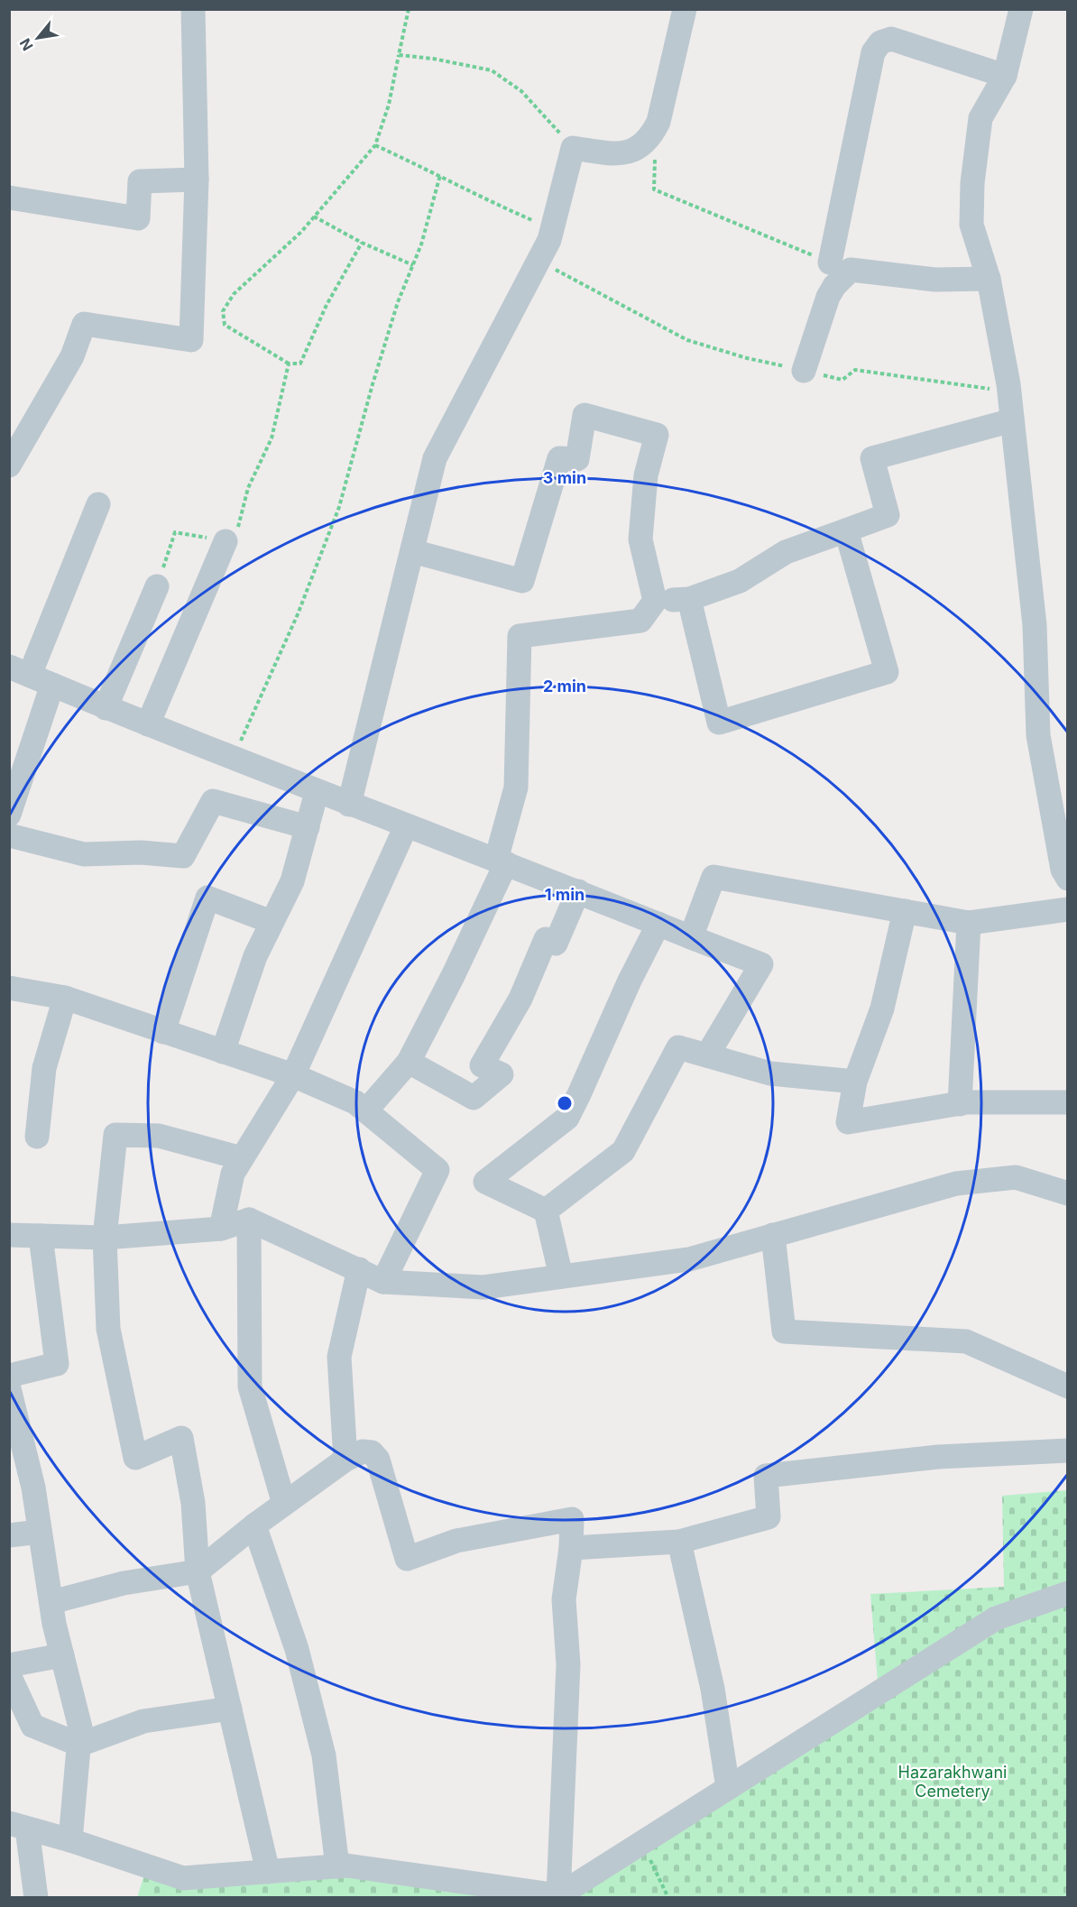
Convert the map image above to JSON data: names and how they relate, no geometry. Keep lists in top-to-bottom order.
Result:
{
  "parks": ["Hazarakhwani Cemetery"],
  "north": "bottom left",
  "rings": ["3 min", "2 min", "1 min"]
}
